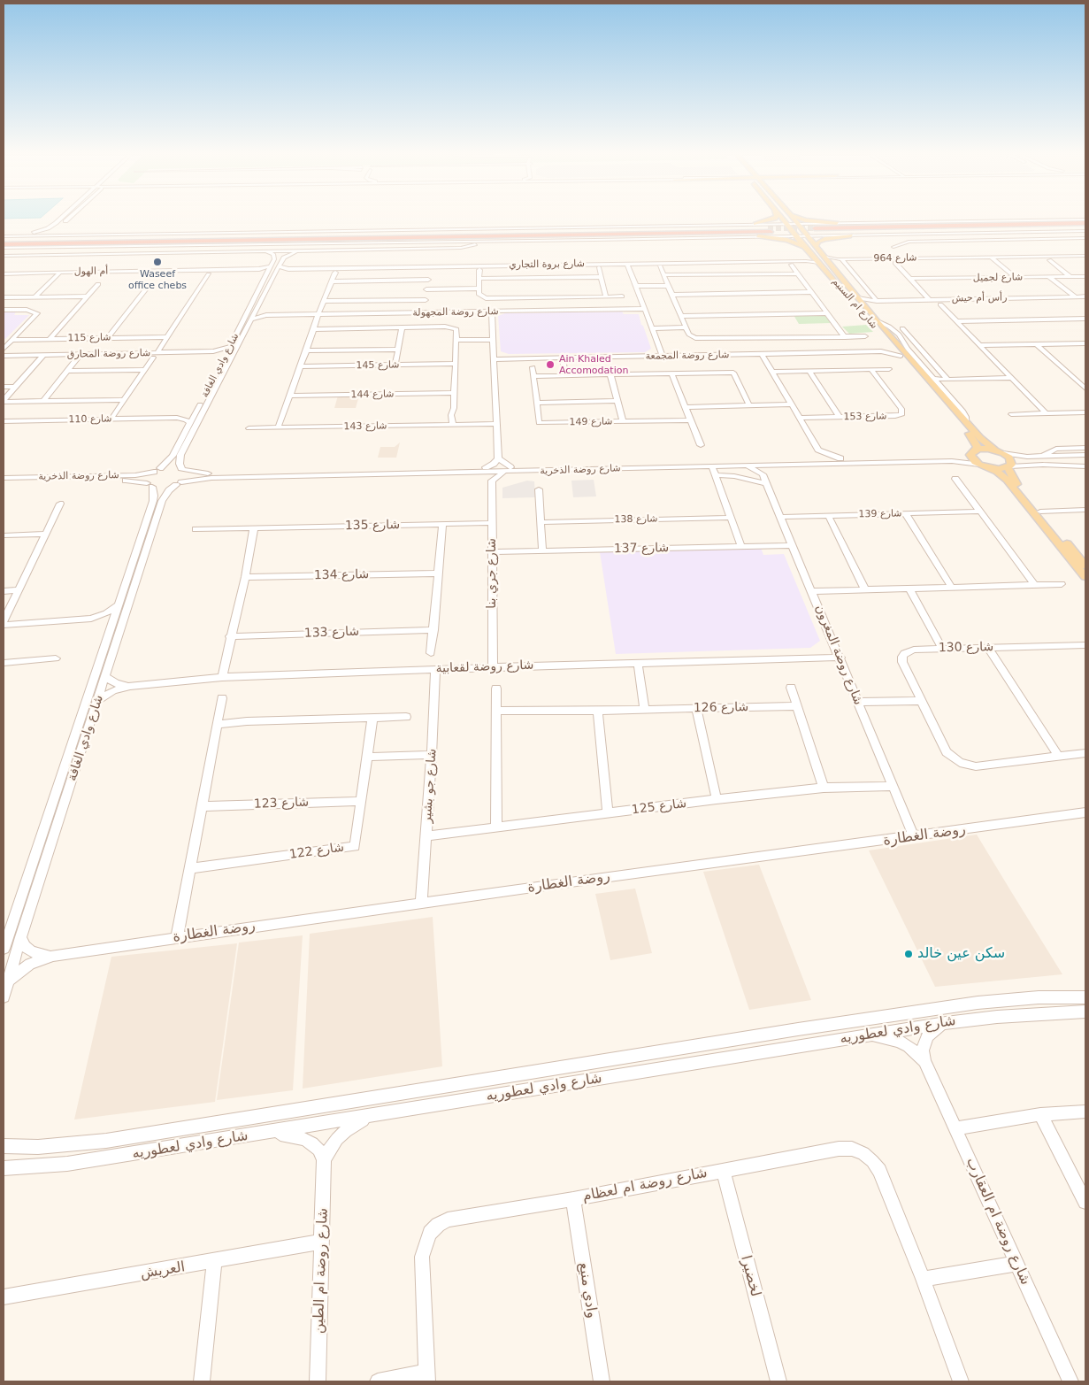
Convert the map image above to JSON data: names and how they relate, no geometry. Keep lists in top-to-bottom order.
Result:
{
  "streets": {
    "main road": ["شارع ام السنيم"],
    "street": [
      "شارع 964",
      "شارع بروة التجاري",
      "أم الهول",
      "شارع لجميل",
      "رأس أم حيش",
      "شارع روضة المجهولة",
      "شارع 115",
      "شارع روضة المحارق",
      "شارع روضة المجمعة",
      "شارع وادي الغافة",
      "شارع 145",
      "شارع 144",
      "شارع 153",
      "شارع 110",
      "شارع 149",
      "شارع 143",
      "شارع روضة الذخرية",
      "شارع 139",
      "شارع 138",
      "شارع 135",
      "شارع 137",
      "شارع جري بنا",
      "شارع 134",
      "شارع 133",
      "شارع 130",
      "شارع روضة المغرون",
      "شارع روضة لقعابية",
      "شارع 126",
      "شارع جو بشير",
      "شارع 123",
      "شارع 125",
      "روضة الغطارة",
      "شارع 122",
      "شارع وادي لعطوريه",
      "شارع روضة ام لعظام",
      "شارع روضة ام العقارب",
      "العريش",
      "شارع روضة ام الطين",
      "لخضيرا",
      "وادي منيع"
    ]
  },
  "crossings": [
    ["شارع 964", "شارع ام السنيم"],
    ["شارع بروة التجاري", "شارع ام السنيم"],
    ["شارع بروة التجاري", "شارع وادي الغافة"],
    ["أم الهول", "شارع وادي الغافة"],
    ["رأس أم حيش", "شارع ام السنيم"],
    ["شارع ام السنيم", "شارع روضة المجمعة"],
    ["شارع ام السنيم", "شارع روضة الذخرية"],
    ["شارع روضة المجهولة", "شارع وادي الغافة"],
    ["شارع روضة المحارق", "شارع وادي الغافة"],
    ["شارع وادي الغافة", "شارع 110"],
    ["شارع وادي الغافة", "شارع روضة الذخرية"],
    ["شارع وادي الغافة", "شارع روضة لقعابية"],
    ["شارع وادي الغافة", "روضة الغطارة"],
    ["شارع 139", "شارع روضة المغرون"],
    ["شارع 135", "شارع جري بنا"],
    ["شارع 137", "شارع جري بنا"],
    ["شارع 137", "شارع روضة المغرون"],
    ["شارع جري بنا", "شارع روضة لقعابية"],
    ["شارع روضة المغرون", "شارع روضة لقعابية"],
    ["شارع روضة المغرون", "شارع 125"],
    ["شارع روضة المغرون", "روضة الغطارة"],
    ["شارع روضة لقعابية", "شارع جو بشير"],
    ["شارع جو بشير", "شارع 125"],
    ["شارع جو بشير", "روضة الغطارة"],
    ["شارع 123", "شارع 122"],
    ["شارع وادي لعطوريه", "شارع روضة ام العقارب"],
    ["شارع روضة ام لعظام", "لخضيرا"],
    ["شارع روضة ام لعظام", "وادي منيع"],
    ["العريش", "شارع روضة ام الطين"]
  ],
  "places": ["Waseef office chebs", "Ain Khaled Accomodation", "سكن عين خالد"]
}
